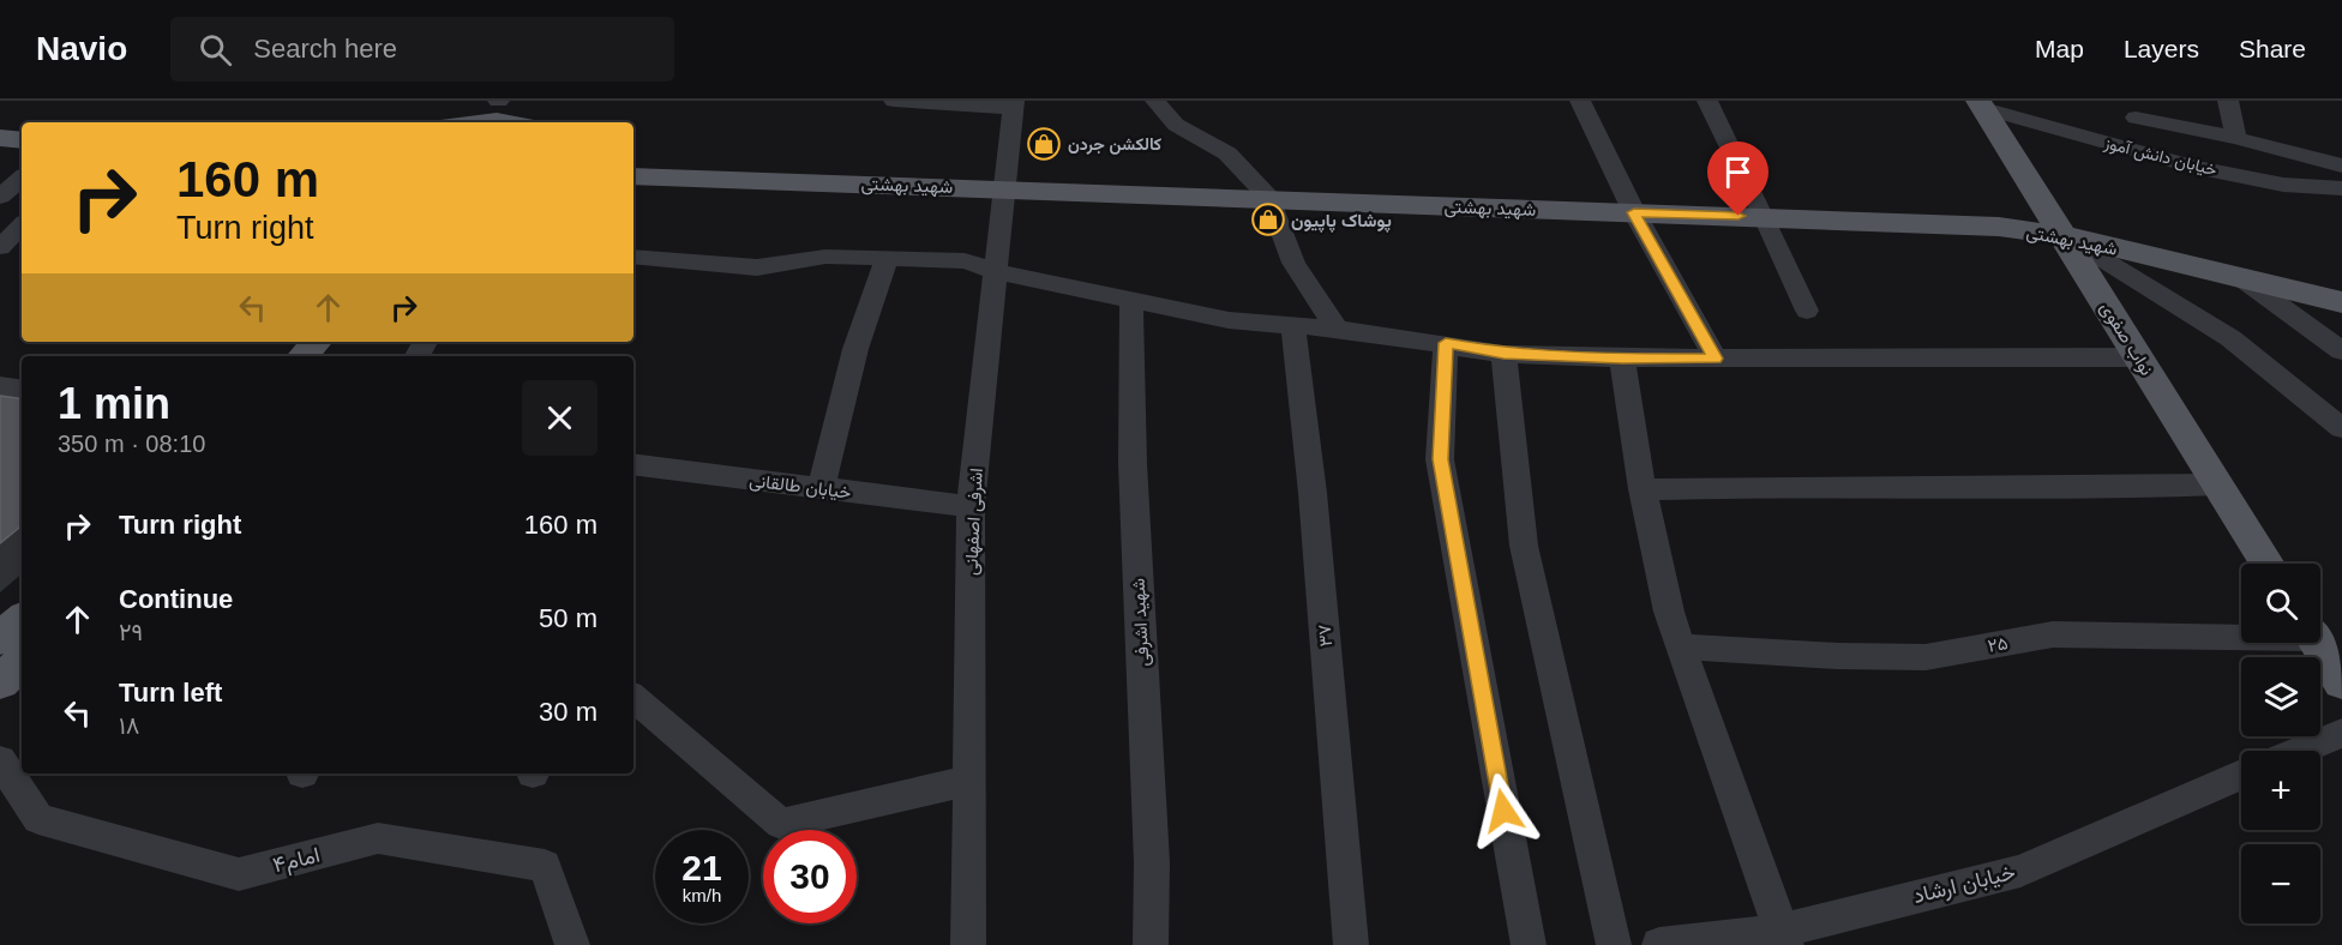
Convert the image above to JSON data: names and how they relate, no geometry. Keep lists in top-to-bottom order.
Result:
{
  "streets": {
    "main road": ["شهید بهشتی", "نواب صفوی"],
    "street": [
      "خیابان دانش آموز",
      "خیابان طالقانی",
      "اشرفی اصفهانی",
      "شهید اشرفی",
      "۳۷",
      "۲۵",
      "امام۴",
      "خیابان ارشاد"
    ]
  },
  "crossings": [
    ["خیابان دانش آموز", "نواب صفوی"],
    ["شهید بهشتی", "نواب صفوی"],
    ["شهید بهشتی", "اشرفی اصفهانی"],
    ["خیابان طالقانی", "اشرفی اصفهانی"]
  ],
  "places": {
    "shop": ["کالکشن جردن", "پوشاک پاپیون"]
  },
  "page": {
    "header": "Navio",
    "search": "Search here",
    "nav": ["Map", "Layers", "Share"],
    "turn": ["160 m", "Turn right"],
    "heading": ["1 min", "350 m · 08:10"],
    "list": [
      {
        "name": "Turn right",
        "value": "160 m"
      },
      {
        "name": "Continue",
        "note": "۲۹",
        "value": "50 m"
      },
      {
        "name": "Turn left",
        "note": "۱۸",
        "value": "30 m"
      }
    ],
    "map_buttons": ["+", "−"],
    "speed": "21 km/h",
    "limit": "30"
  }
}
